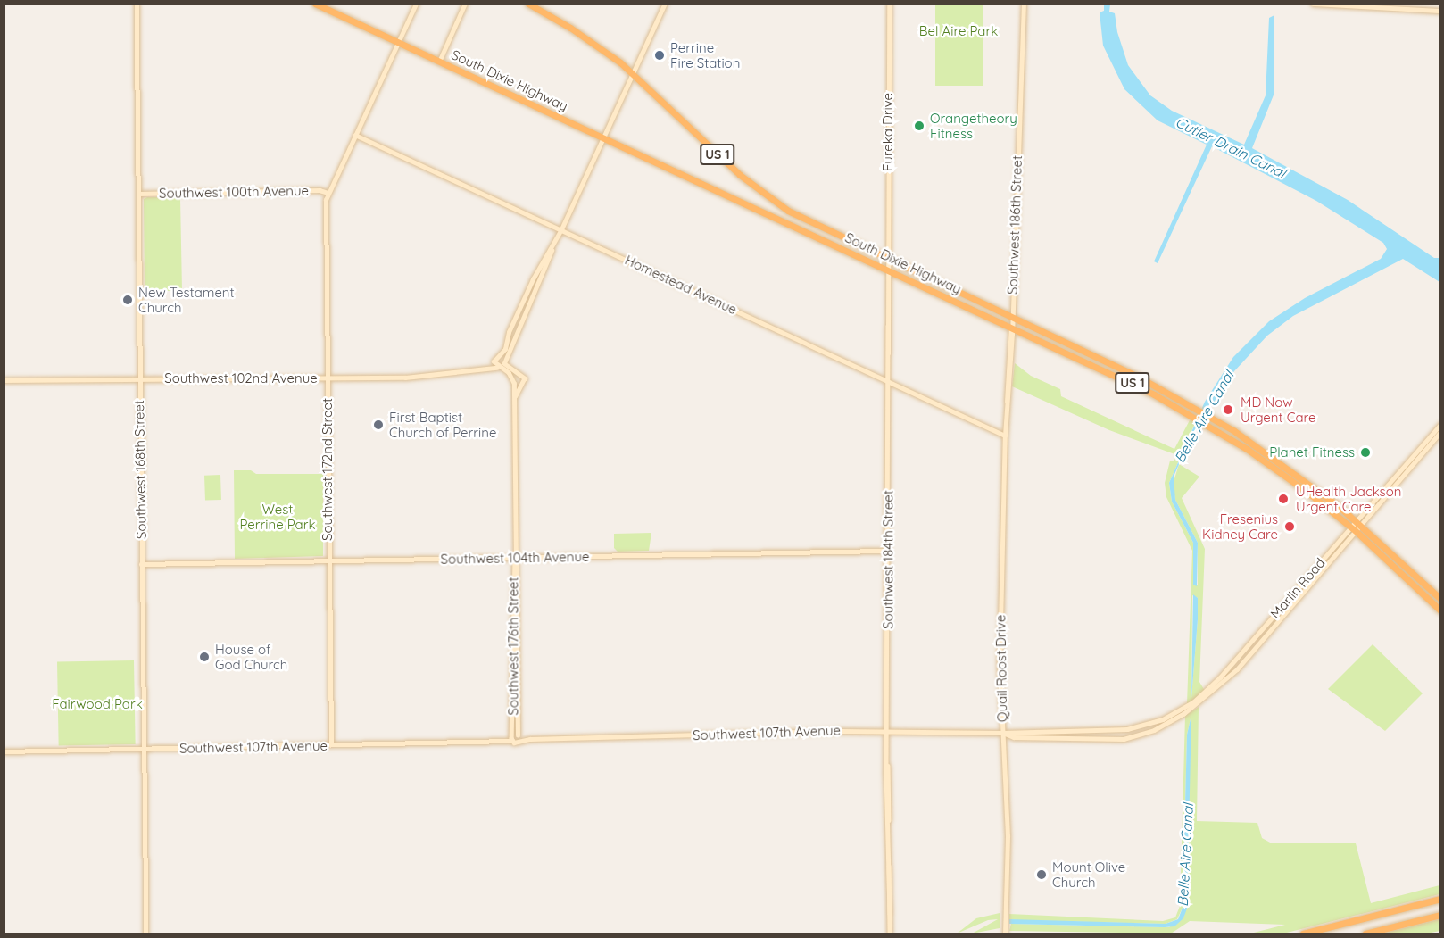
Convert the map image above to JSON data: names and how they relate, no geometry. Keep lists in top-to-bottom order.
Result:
{
  "streets": {
    "highway": ["South Dixie Highway", "US 1"],
    "street": [
      "Eureka Drive",
      "Southwest 100th Avenue",
      "Southwest 186th Street",
      "Homestead Avenue",
      "Southwest 102nd Avenue",
      "Southwest 168th Street",
      "Southwest 172nd Street",
      "Southwest 104th Avenue",
      "Southwest 184th Street",
      "Marlin Road",
      "Southwest 176th Street",
      "Quail Roost Drive",
      "Southwest 107th Avenue"
    ]
  },
  "crossings": [
    ["South Dixie Highway", "Eureka Drive"],
    ["South Dixie Highway", "Southwest 186th Street"],
    ["South Dixie Highway", "Southwest 184th Street"],
    ["South Dixie Highway", "Marlin Road"],
    ["South Dixie Highway", "Quail Roost Drive"],
    ["Eureka Drive", "Southwest 184th Street"],
    ["Southwest 100th Avenue", "Southwest 168th Street"],
    ["Southwest 100th Avenue", "Southwest 172nd Street"],
    ["Southwest 186th Street", "Quail Roost Drive"],
    ["Homestead Avenue", "Southwest 184th Street"],
    ["Homestead Avenue", "Quail Roost Drive"],
    ["Southwest 102nd Avenue", "Southwest 168th Street"],
    ["Southwest 102nd Avenue", "Southwest 172nd Street"],
    ["Southwest 168th Street", "Southwest 104th Avenue"],
    ["Southwest 168th Street", "Southwest 107th Avenue"],
    ["Southwest 172nd Street", "Southwest 104th Avenue"],
    ["Southwest 172nd Street", "Southwest 107th Avenue"],
    ["Southwest 104th Avenue", "Southwest 184th Street"],
    ["Southwest 104th Avenue", "Southwest 176th Street"],
    ["Southwest 184th Street", "Southwest 107th Avenue"],
    ["Marlin Road", "Southwest 107th Avenue"],
    ["Southwest 176th Street", "Southwest 107th Avenue"],
    ["Quail Roost Drive", "Southwest 107th Avenue"]
  ],
  "water": ["Cutler Drain Canal", "Belle Aire Canal"],
  "parks": ["Bel Aire Park", "West Perrine Park", "Fairwood Park"],
  "places": [
    "Perrine Fire Station",
    "Orangetheory Fitness",
    "New Testament Church",
    "MD Now Urgent Care",
    "First Baptist Church of Perrine",
    "Planet Fitness",
    "UHealth Jackson Urgent Care",
    "Fresenius Kidney Care",
    "House of God Church",
    "Mount Olive Church"
  ]
}
